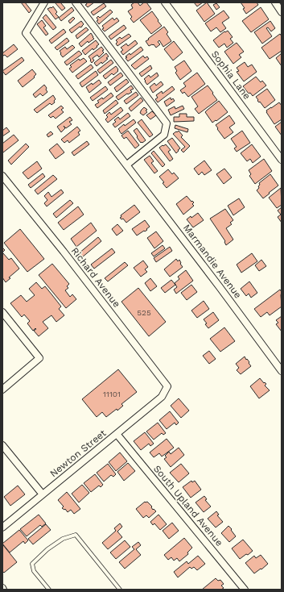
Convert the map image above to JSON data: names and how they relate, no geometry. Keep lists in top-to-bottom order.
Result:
{
  "streets": {
    "street": [
      "Sophia Lane",
      "Marmandie Avenue",
      "Richard Avenue",
      "Newton Street",
      "South Upland Avenue"
    ]
  },
  "crossings": [
    ["Richard Avenue", "Newton Street"],
    ["Newton Street", "South Upland Avenue"]
  ],
  "house_numbers": ["525", "11101"]
}
